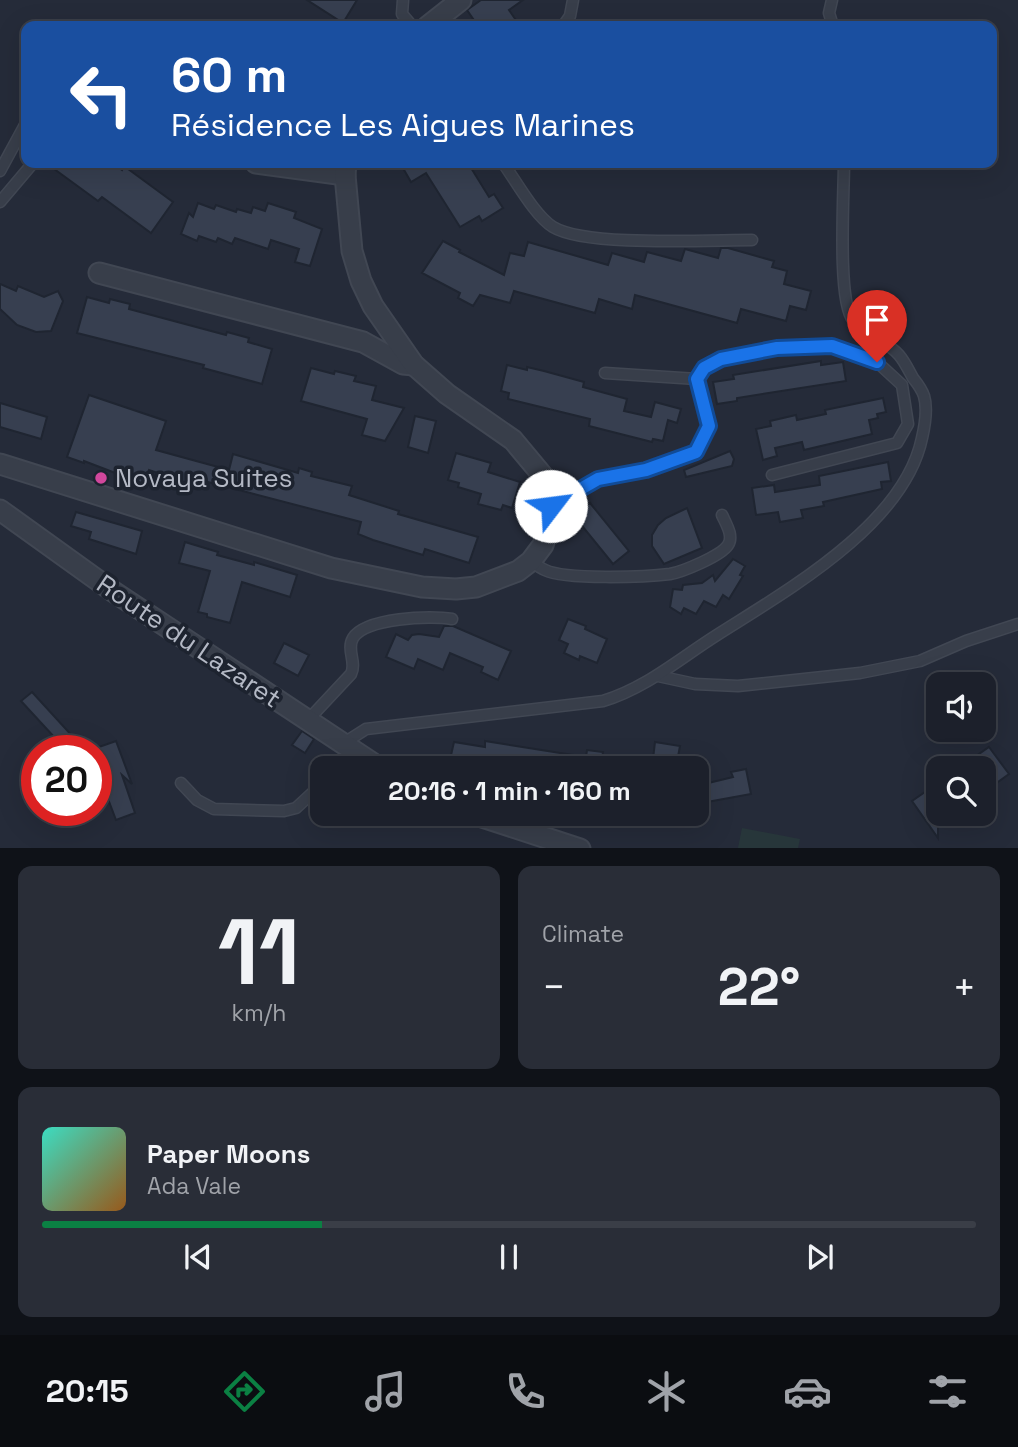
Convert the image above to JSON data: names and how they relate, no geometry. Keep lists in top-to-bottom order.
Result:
{
  "streets": {
    "street": ["Route du Lazaret"]
  },
  "places": ["Novaya Suites"],
  "page": {
    "turn": ["60 m", "Résidence Les Aigues Marines"],
    "limit": "20",
    "trip": "20:16 · 1 min · 160 m",
    "tile": [
      ["11", "km/h"],
      "Climate"
    ],
    "heat": ["−", "22°", "+"],
    "song": ["Paper Moons", "Ada Vale"],
    "tabs": "20:15"
  }
}
